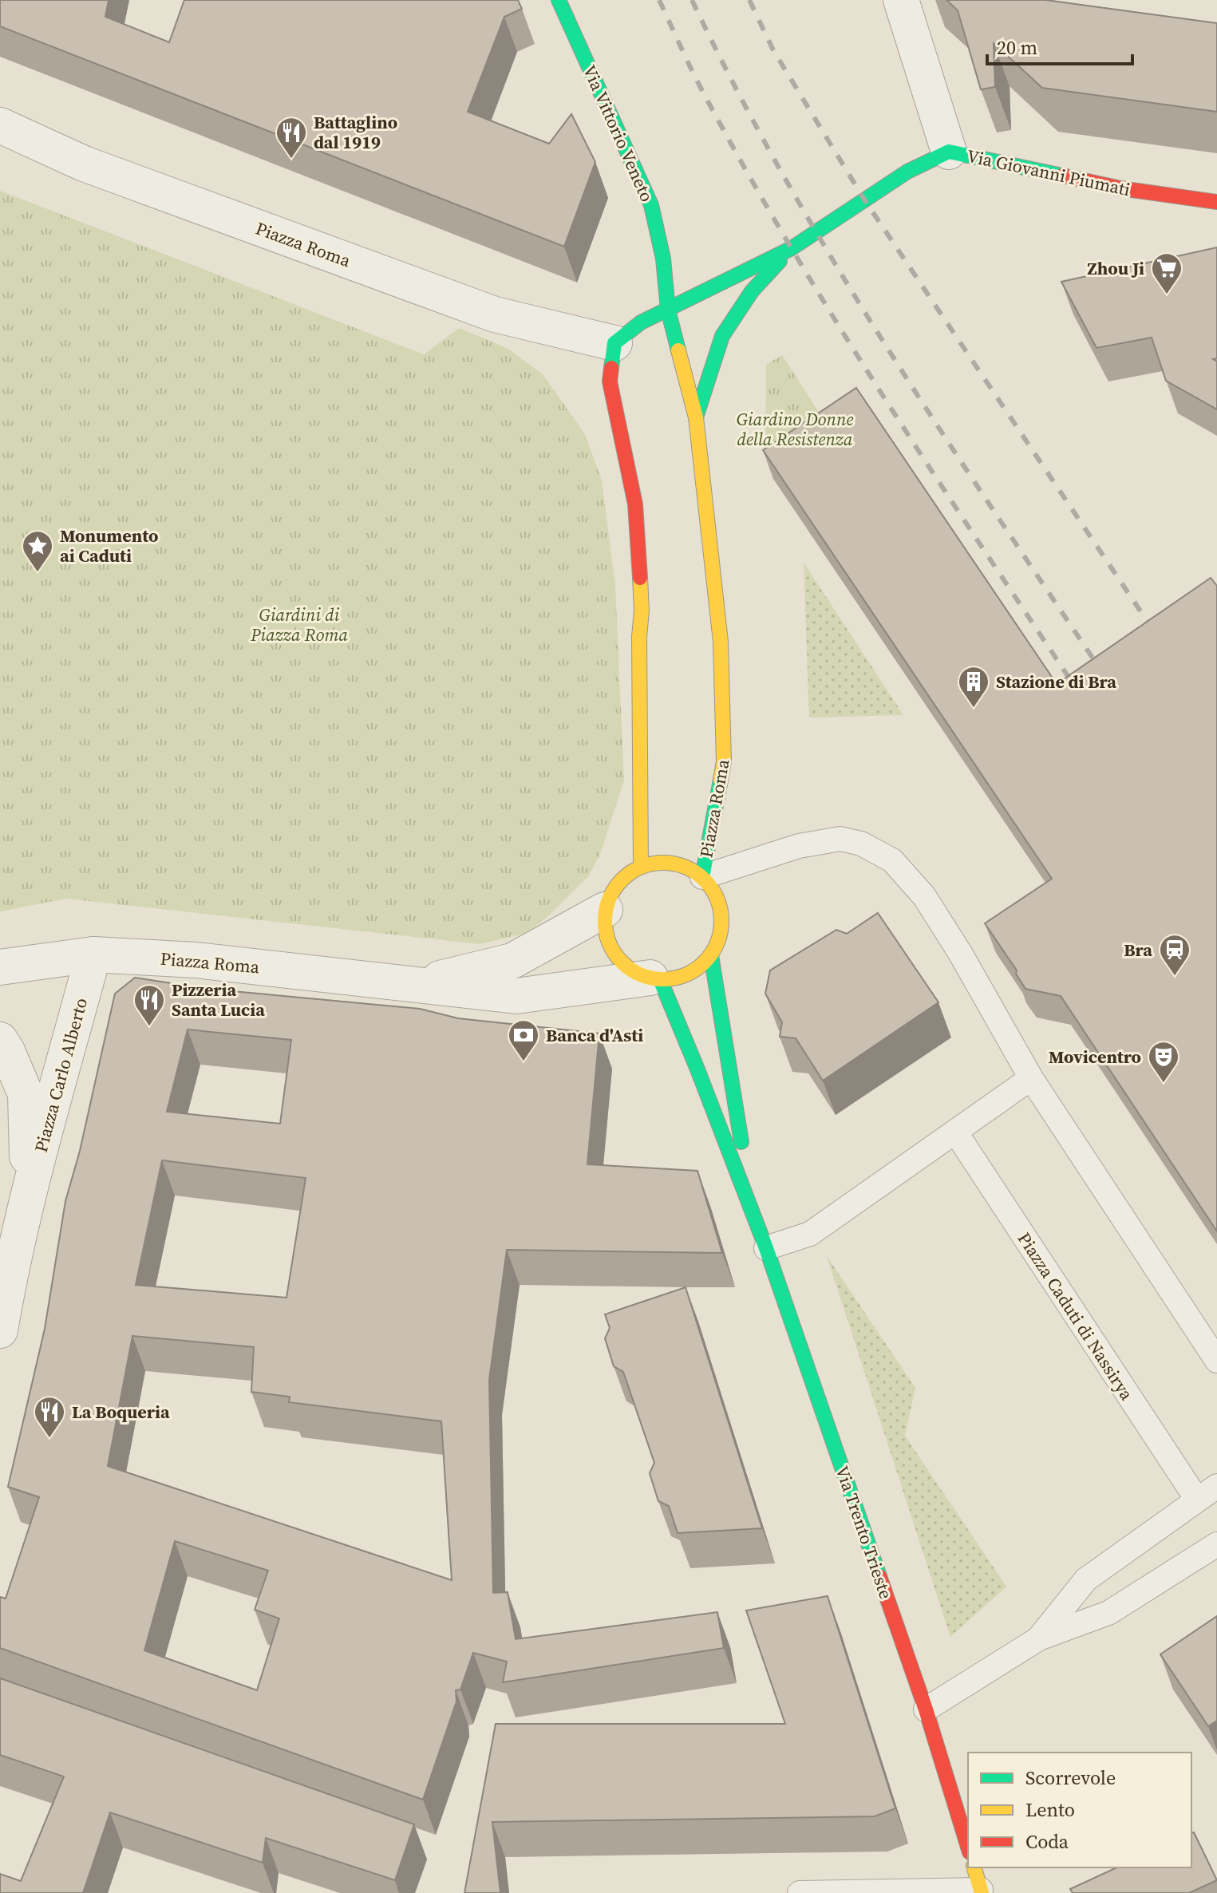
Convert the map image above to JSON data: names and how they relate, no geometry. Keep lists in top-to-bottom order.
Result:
{
  "streets": {
    "main road": [
      "Via Vittorio Veneto",
      "Via Giovanni Piumati",
      "Piazza Roma",
      "Via Trento Trieste"
    ],
    "street": ["Piazza Carlo Alberto"],
    "lane": ["Piazza Caduti di Nassirya"]
  },
  "crossings": [
    ["Via Vittorio Veneto", "Via Giovanni Piumati"],
    ["Via Vittorio Veneto", "Piazza Roma"],
    ["Via Giovanni Piumati", "Piazza Roma"],
    ["Piazza Roma", "Piazza Carlo Alberto"]
  ],
  "parks": ["Giardino Donne della Resistenza", "Giardini di Piazza Roma"],
  "places": {
    "restaurant": ["Battaglino dal 1919", "Pizzeria Santa Lucia", "La Boqueria"],
    "supermarket": ["Zhou Ji"],
    "place": ["Monumento ai Caduti"],
    "building": ["Stazione di Bra"],
    "station": ["Bra"],
    "bank": ["Banca d'Asti"],
    "theatre": ["Movicentro"]
  },
  "legend": ["Scorrevole", "Lento", "Coda"],
  "scale_bar": "20 m"
}
